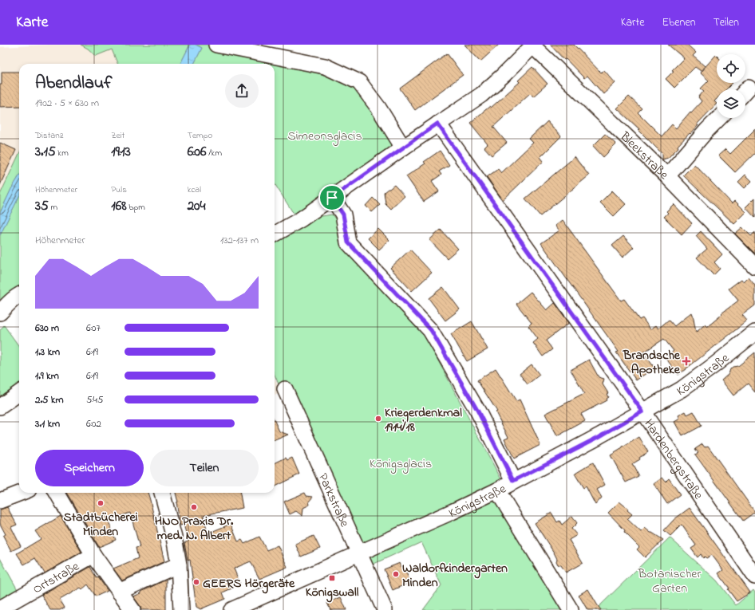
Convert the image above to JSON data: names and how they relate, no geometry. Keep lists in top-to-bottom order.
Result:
{
  "streets": {
    "street": [
      "Bleekstraße",
      "Königstraße",
      "Hardenbergstraße",
      "Parkstraße",
      "Ortstraße"
    ]
  },
  "crossings": [
    ["Königstraße", "Hardenbergstraße"],
    ["Königstraße", "Parkstraße"]
  ],
  "parks": ["Simeonsglacis", "Königsglacis", "Botanischer Garten"],
  "places": {
    "health": ["Brandsche Apotheke"],
    "other": [
      "Kriegerdenkmal 1914/18",
      "Stadtbücherei Minden",
      "HNO Praxis Dr. med. N. Albert",
      "Waldorfkindergarten Minden",
      "GEERS Hörgeräte"
    ],
    "transit": ["Königswall"]
  },
  "page": {
    "header": "Karte",
    "nav": ["Karte", "Ebenen", "Teilen"],
    "heading": ["Abendlauf", "19:02 · 5 × 630 m"],
    "stats": [
      ["Distanz", "3.15 km"],
      ["Zeit", "19:13"],
      ["Tempo", "6:06 /km"],
      ["Höhenmeter", "35 m"],
      ["Puls", "168 bpm"],
      ["kcal", "204"]
    ],
    "chart": ["Höhenmeter", "132–137 m"],
    "list": [
      {
        "name": "630 m",
        "note": "6:07"
      },
      {
        "name": "1.3 km",
        "note": "6:19"
      },
      {
        "name": "1.9 km",
        "note": "6:19"
      },
      {
        "name": "2.5 km",
        "note": "5:45"
      },
      {
        "name": "3.1 km",
        "note": "6:02"
      }
    ],
    "buttons": ["Speichern", "Teilen"]
  }
}
